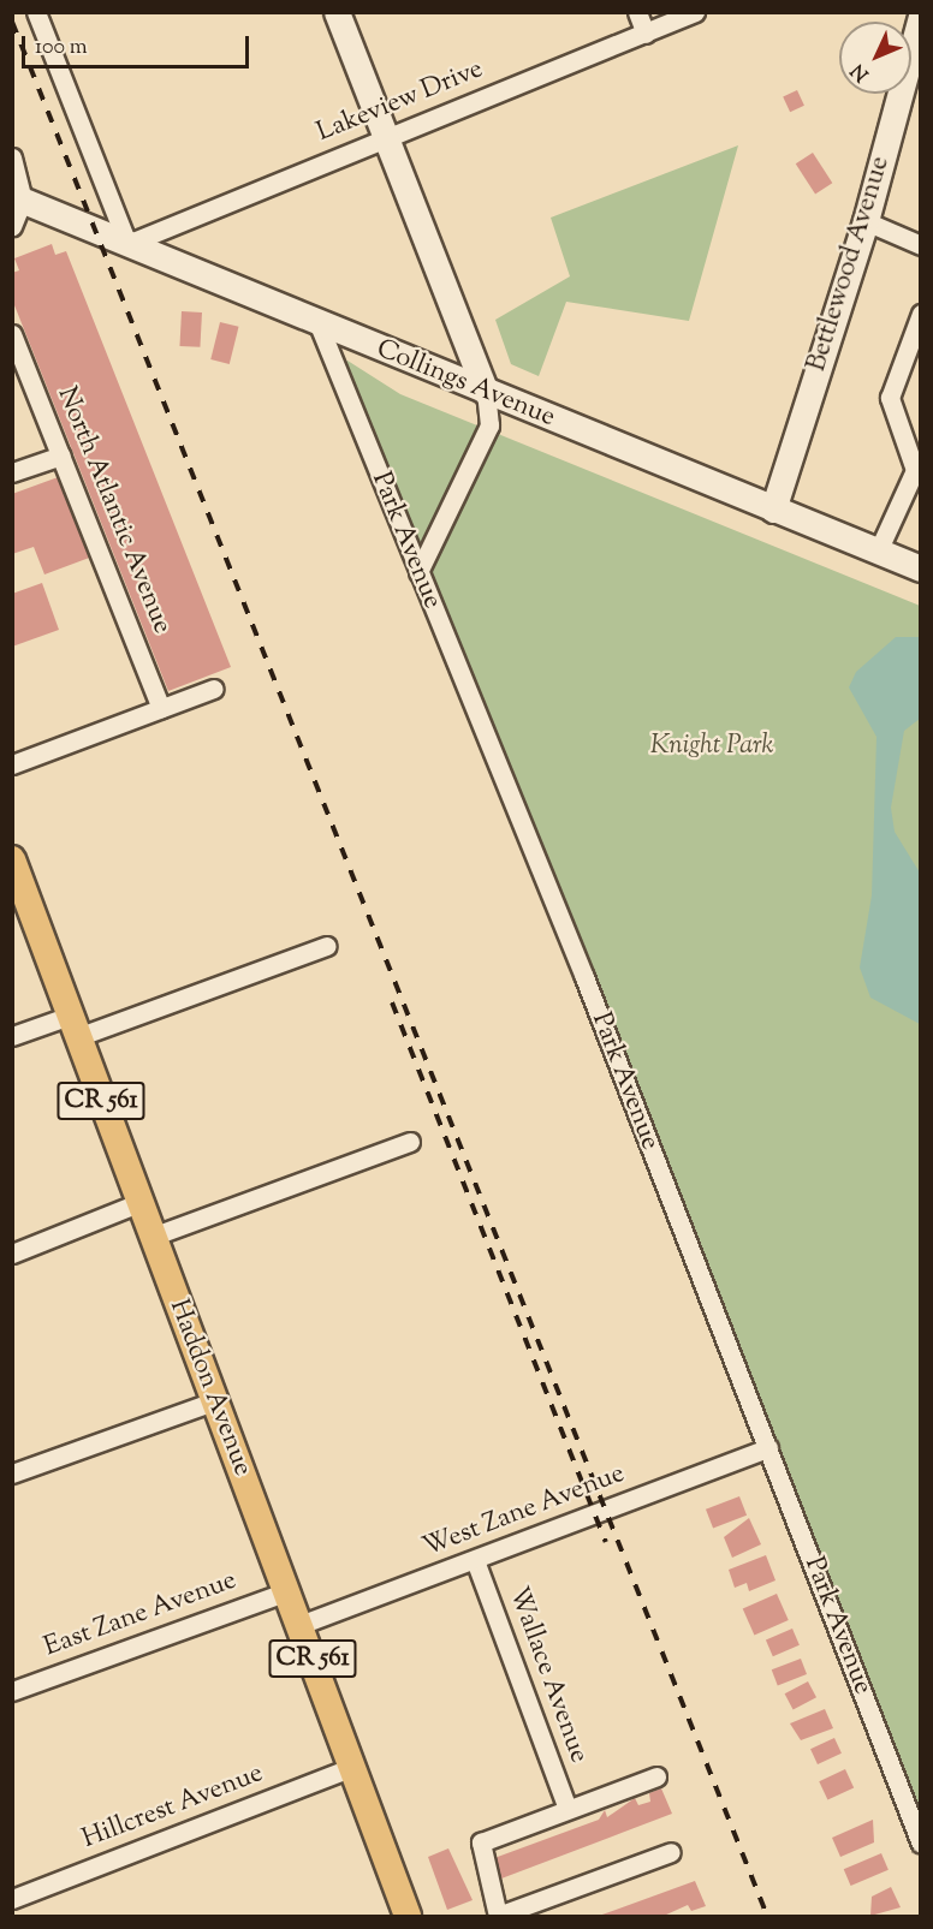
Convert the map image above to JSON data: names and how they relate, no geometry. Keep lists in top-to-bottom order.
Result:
{
  "streets": {
    "main road": [
      "Bettlewood Avenue",
      "Collings Avenue",
      "CR 561",
      "Haddon Avenue"
    ],
    "street": [
      "Lakeview Drive",
      "North Atlantic Avenue",
      "Park Avenue",
      "West Zane Avenue",
      "East Zane Avenue",
      "Wallace Avenue",
      "Hillcrest Avenue"
    ]
  },
  "crossings": [
    ["Lakeview Drive", "Collings Avenue"],
    ["Bettlewood Avenue", "Collings Avenue"],
    ["Collings Avenue", "Park Avenue"],
    ["Park Avenue", "West Zane Avenue"],
    ["Haddon Avenue", "West Zane Avenue"],
    ["Haddon Avenue", "East Zane Avenue"],
    ["Haddon Avenue", "Hillcrest Avenue"],
    ["West Zane Avenue", "Wallace Avenue"]
  ],
  "parks": ["Knight Park"],
  "scale_bar": "100 m",
  "north": "bottom left"
}
